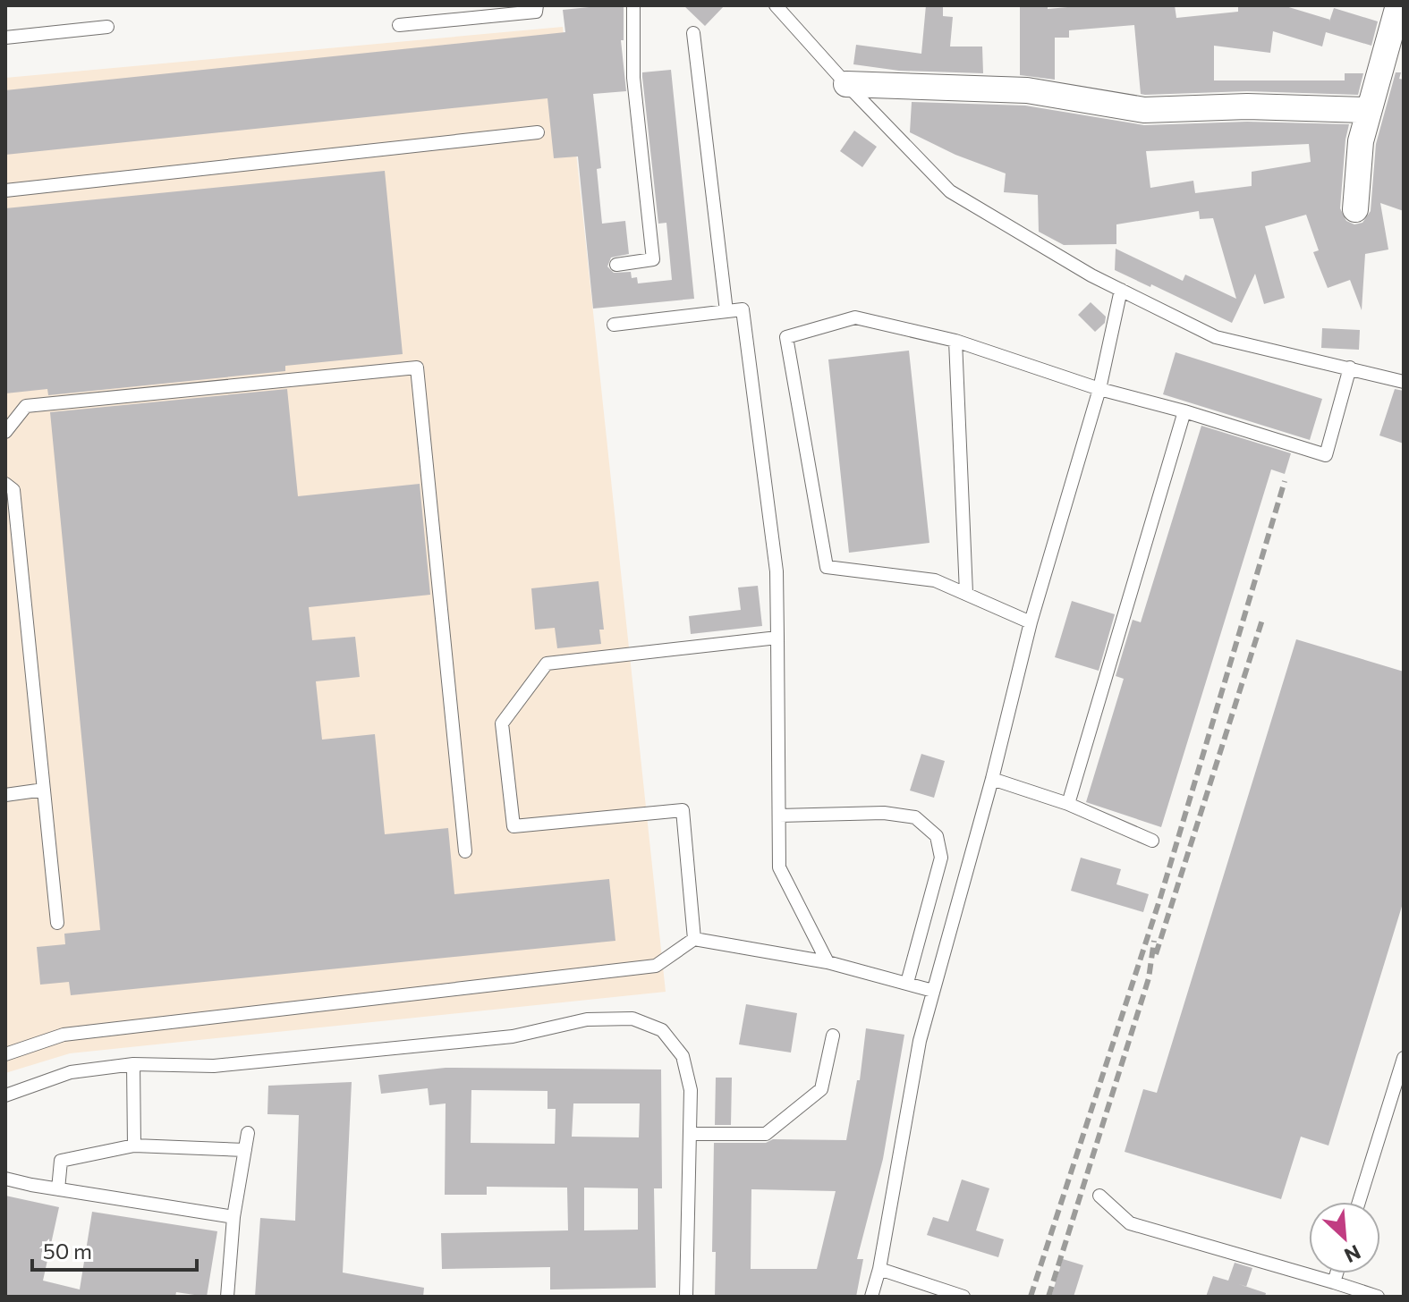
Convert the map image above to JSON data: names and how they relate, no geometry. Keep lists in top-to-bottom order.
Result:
{
  "scale_bar": "50 m",
  "north": "bottom right"
}
